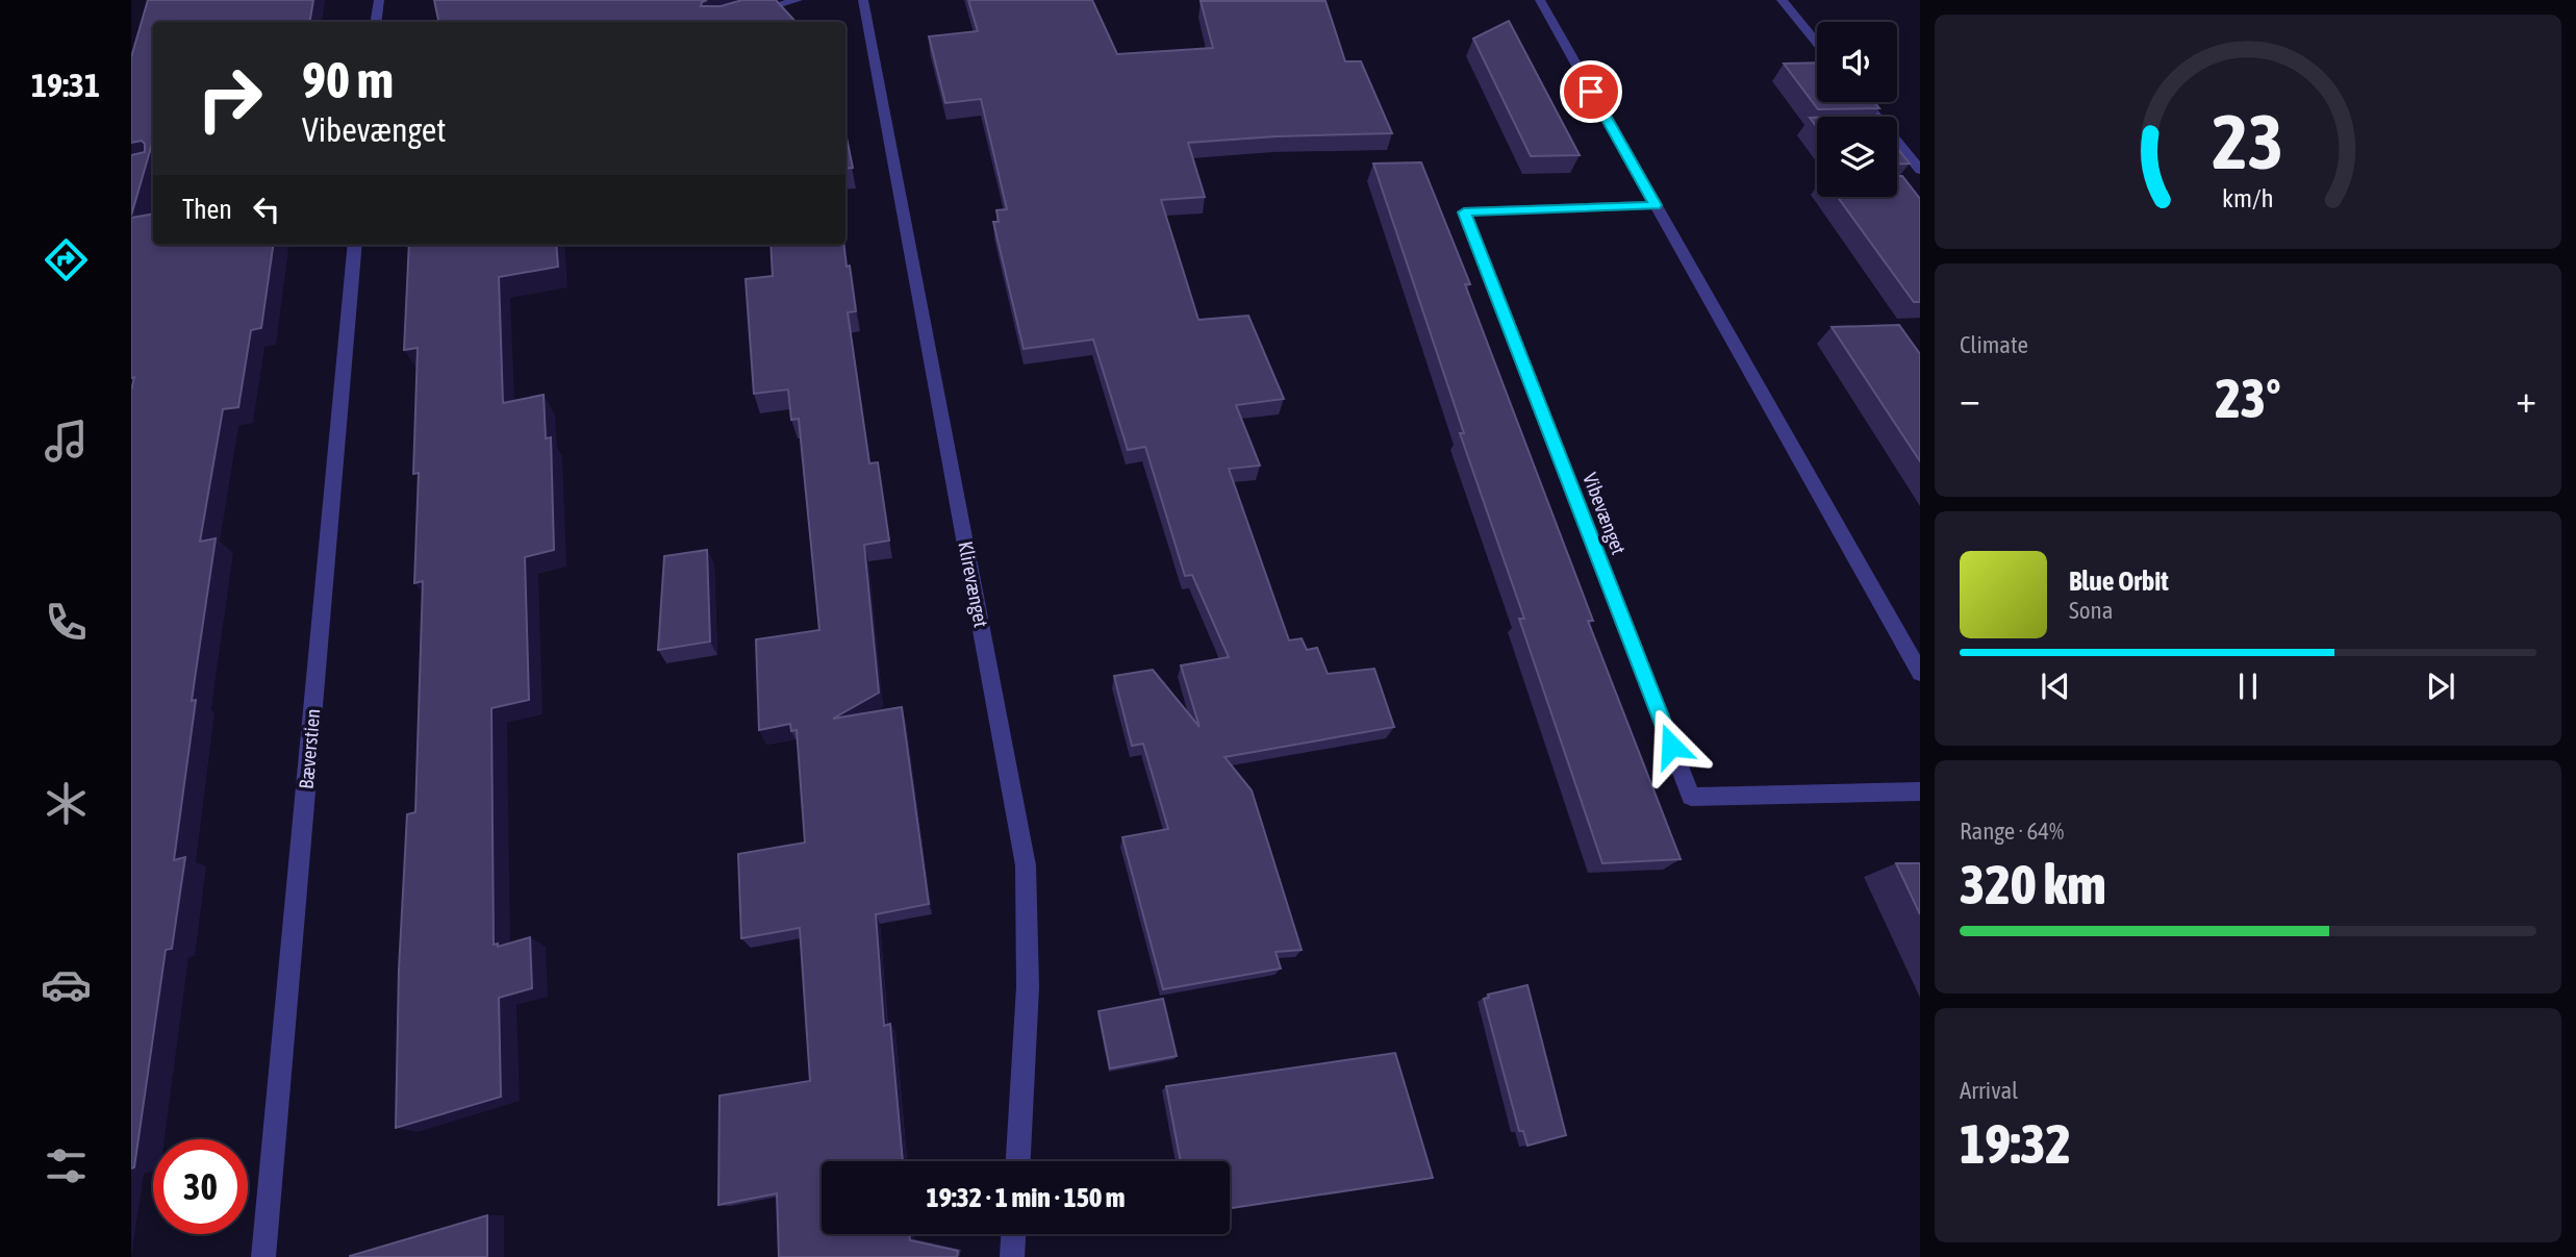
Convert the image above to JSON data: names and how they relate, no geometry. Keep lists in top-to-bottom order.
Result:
{
  "streets": {
    "street": ["Vibevænget", "Klirevænget", "Bæverstien"]
  },
  "page": {
    "tabs": "19:31",
    "turn": ["90 m", "Vibevænget"],
    "then": "Then",
    "tile": [
      "Climate",
      ["Range · 64%", "320 km"],
      ["Arrival", "19:32"]
    ],
    "heat": ["−", "23°", "+"],
    "song": ["Blue Orbit", "Sona"],
    "limit": "30",
    "trip": "19:32 · 1 min · 150 m",
    "gauge": ["23", "km/h"]
  }
}
